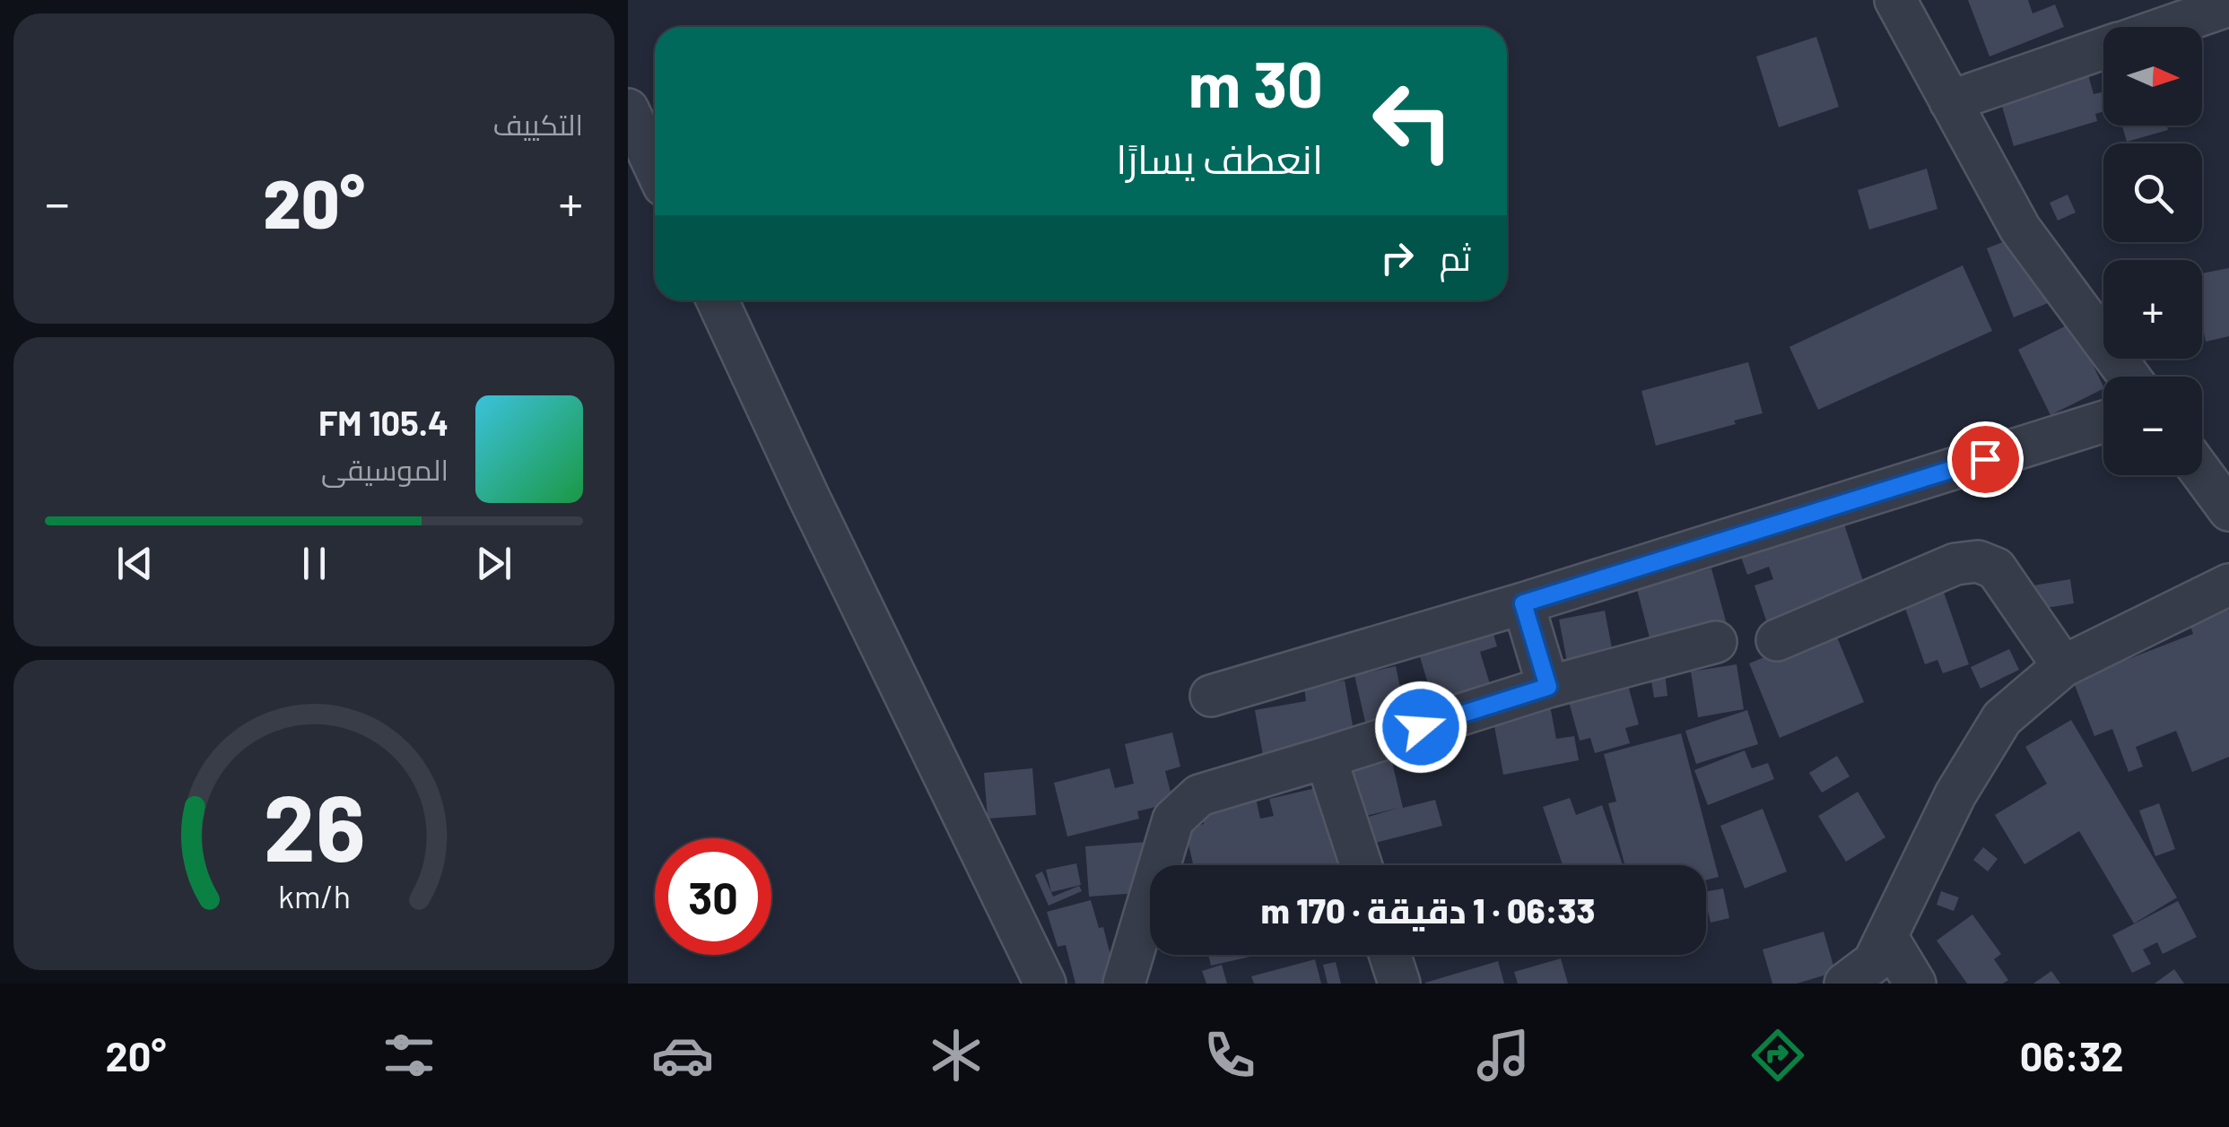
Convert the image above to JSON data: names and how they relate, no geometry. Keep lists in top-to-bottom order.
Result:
{
  "north": "right",
  "page": {
    "tile": "التكييف",
    "map_buttons": ["+", "−"],
    "turn": ["30 m", "انعطف يسارًا"],
    "heat": ["−", "20°", "+"],
    "then": "ثم",
    "song": ["105.4 FM", "الموسيقى"],
    "limit": "30",
    "trip": "06:33 · 1 دقيقة · 170 m",
    "tabs": ["06:32", "20°"],
    "gauge": ["26", "km/h"]
  }
}
